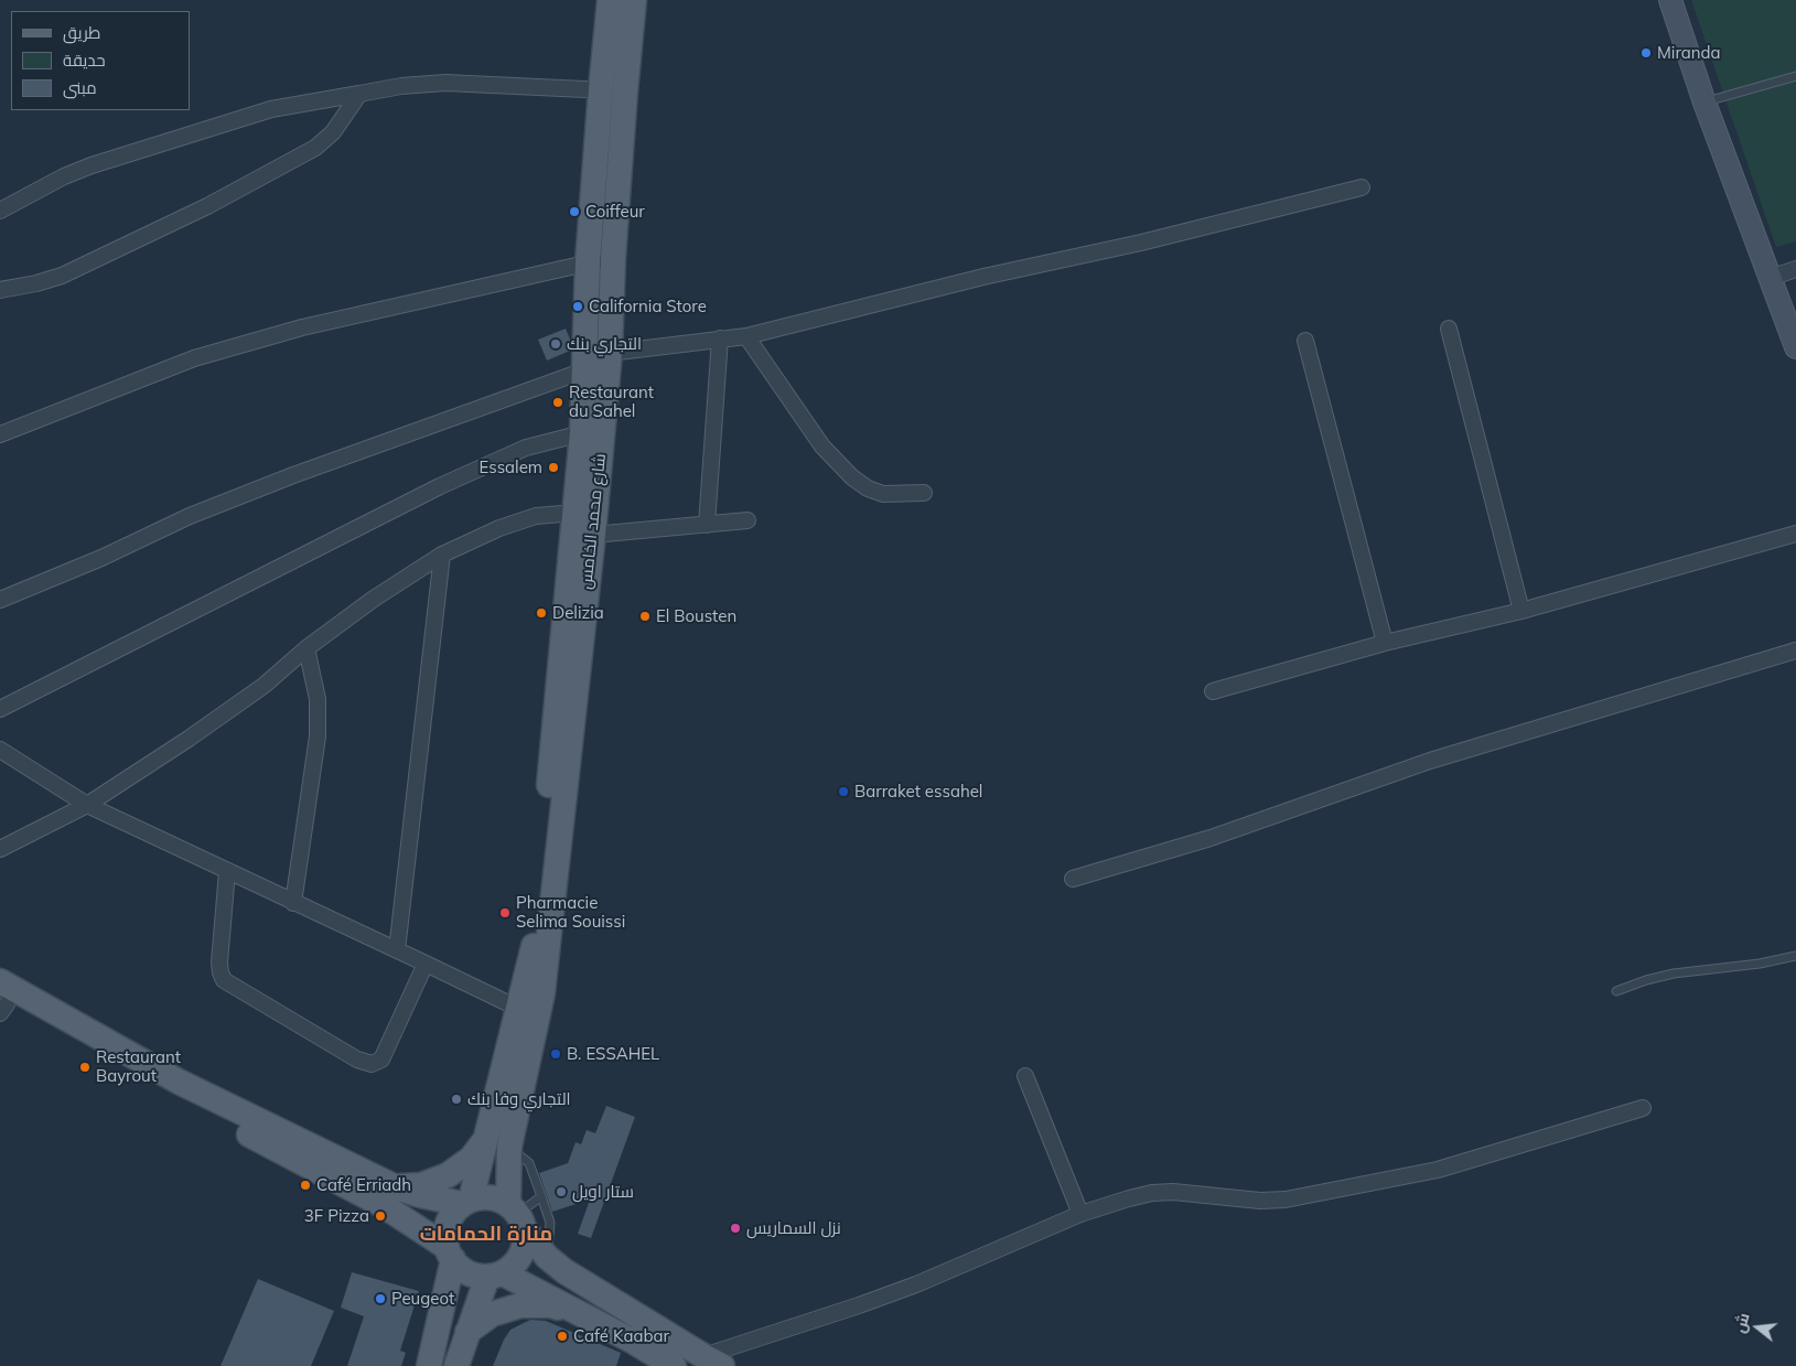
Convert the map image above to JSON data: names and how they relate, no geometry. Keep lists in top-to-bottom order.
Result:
{
  "streets": {
    "main road": ["شارع محمد الخامس"]
  },
  "districts": ["منارة الحمامات"],
  "places": [
    "Miranda",
    "Coiffeur",
    "California Store",
    "التجاري بنك",
    "Restaurant du Sahel",
    "Essalem",
    "Delizia",
    "El Bousten",
    "Barraket essahel",
    "Pharmacie Selima Souissi",
    "B. ESSAHEL",
    "Restaurant Bayrout",
    "التجاري وفا بنك",
    "Café Erriadh",
    "ستار اويل",
    "3F Pizza",
    "نزل السماريس",
    "Peugeot",
    "Café Kaabar"
  ],
  "legend": ["طريق", "حديقة", "مبنى"],
  "north": "left"
}
